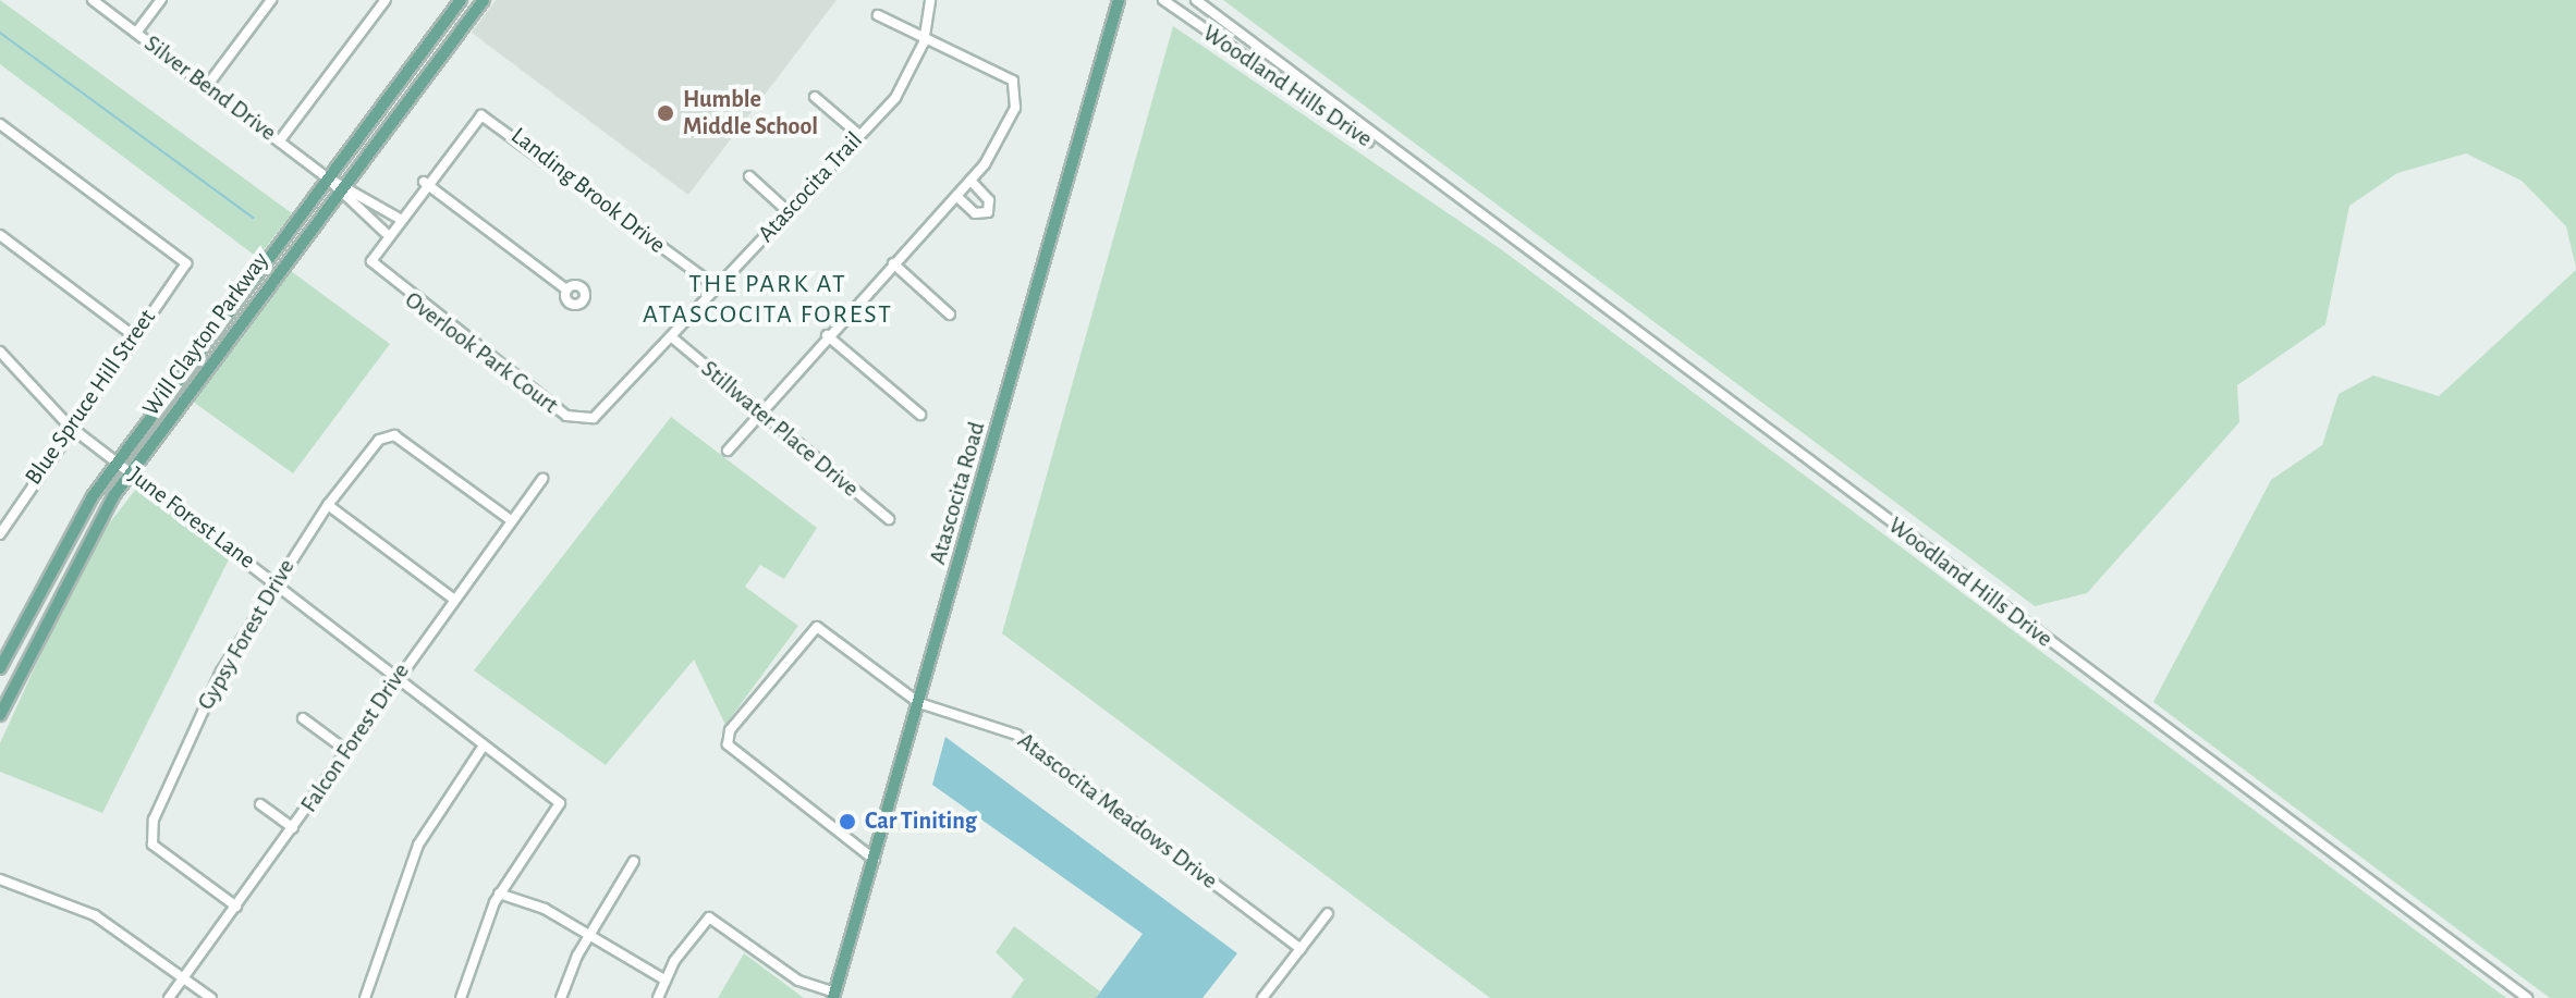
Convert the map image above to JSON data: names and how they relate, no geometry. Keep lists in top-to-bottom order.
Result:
{
  "streets": {
    "main road": ["Will Clayton Parkway", "Atascocita Road"],
    "street": [
      "Woodland Hills Drive",
      "Silver Bend Drive",
      "Atascocita Trail",
      "Landing Brook Drive",
      "Overlook Park Court",
      "Blue Spruce Hill Street",
      "Stillwater Place Drive",
      "June Forest Lane",
      "Gypsy Forest Drive",
      "Falcon Forest Drive",
      "Atascocita Meadows Drive"
    ]
  },
  "crossings": [
    ["Silver Bend Drive", "Will Clayton Parkway"],
    ["Silver Bend Drive", "Overlook Park Court"],
    ["Atascocita Trail", "Landing Brook Drive"],
    ["Atascocita Trail", "Overlook Park Court"],
    ["Atascocita Trail", "Stillwater Place Drive"],
    ["Will Clayton Parkway", "June Forest Lane"],
    ["Blue Spruce Hill Street", "June Forest Lane"],
    ["Atascocita Road", "Atascocita Meadows Drive"],
    ["June Forest Lane", "Gypsy Forest Drive"],
    ["June Forest Lane", "Falcon Forest Drive"],
    ["Gypsy Forest Drive", "Falcon Forest Drive"]
  ],
  "districts": ["THE PARK AT ATASCOCITA FOREST"],
  "places": ["Humble Middle School", "Car Tiniting"]
}
